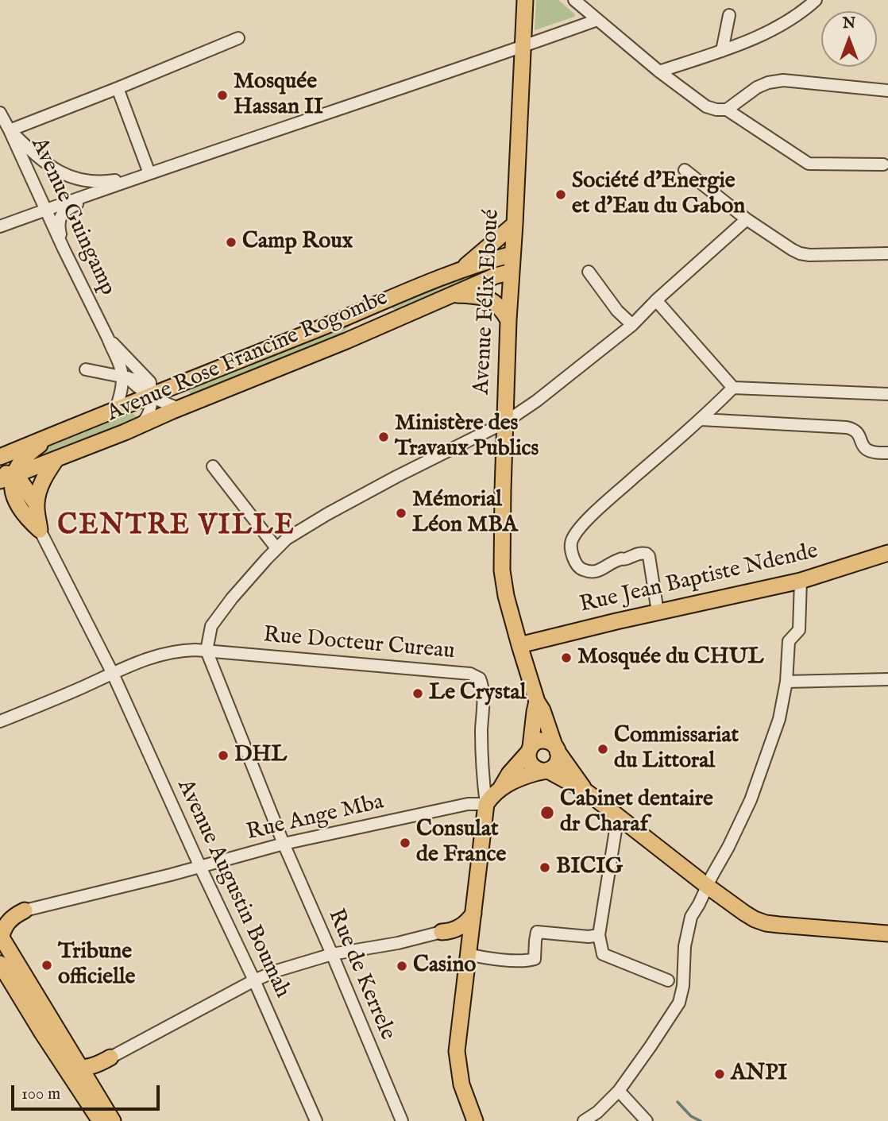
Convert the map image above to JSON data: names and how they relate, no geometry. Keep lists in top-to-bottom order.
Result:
{
  "streets": {
    "main road": ["Avenue Félix Eboué", "Avenue Rose Francine Rogombe", "Rue Jean Baptiste Ndende"],
    "street": [
      "Avenue Guingamp",
      "Rue Docteur Cureau",
      "Rue Ange Mba",
      "Avenue Augustin Boumah",
      "Rue de Kerrele"
    ]
  },
  "crossings": [
    ["Avenue Félix Eboué", "Avenue Rose Francine Rogombe"],
    ["Avenue Félix Eboué", "Rue Jean Baptiste Ndende"],
    ["Rue Docteur Cureau", "Rue Ange Mba"],
    ["Rue Docteur Cureau", "Avenue Augustin Boumah"],
    ["Rue Docteur Cureau", "Rue de Kerrele"],
    ["Rue Ange Mba", "Avenue Augustin Boumah"],
    ["Rue Ange Mba", "Rue de Kerrele"]
  ],
  "districts": ["CENTRE VILLE"],
  "places": [
    "Mosquée Hassan II",
    "Société d'Energie et d'Eau du Gabon",
    "Camp Roux",
    "Ministère des Travaux Publics",
    "Mémorial Léon MBA",
    "Mosquée du CHUL",
    "Le Crystal",
    "Commissariat du Littoral",
    "DHL",
    "Cabinet dentaire dr Charaf",
    "Consulat de France",
    "BICIG",
    "Tribune officielle",
    "Casino",
    "ANPI"
  ],
  "scale_bar": "100 m",
  "north": "top"
}
